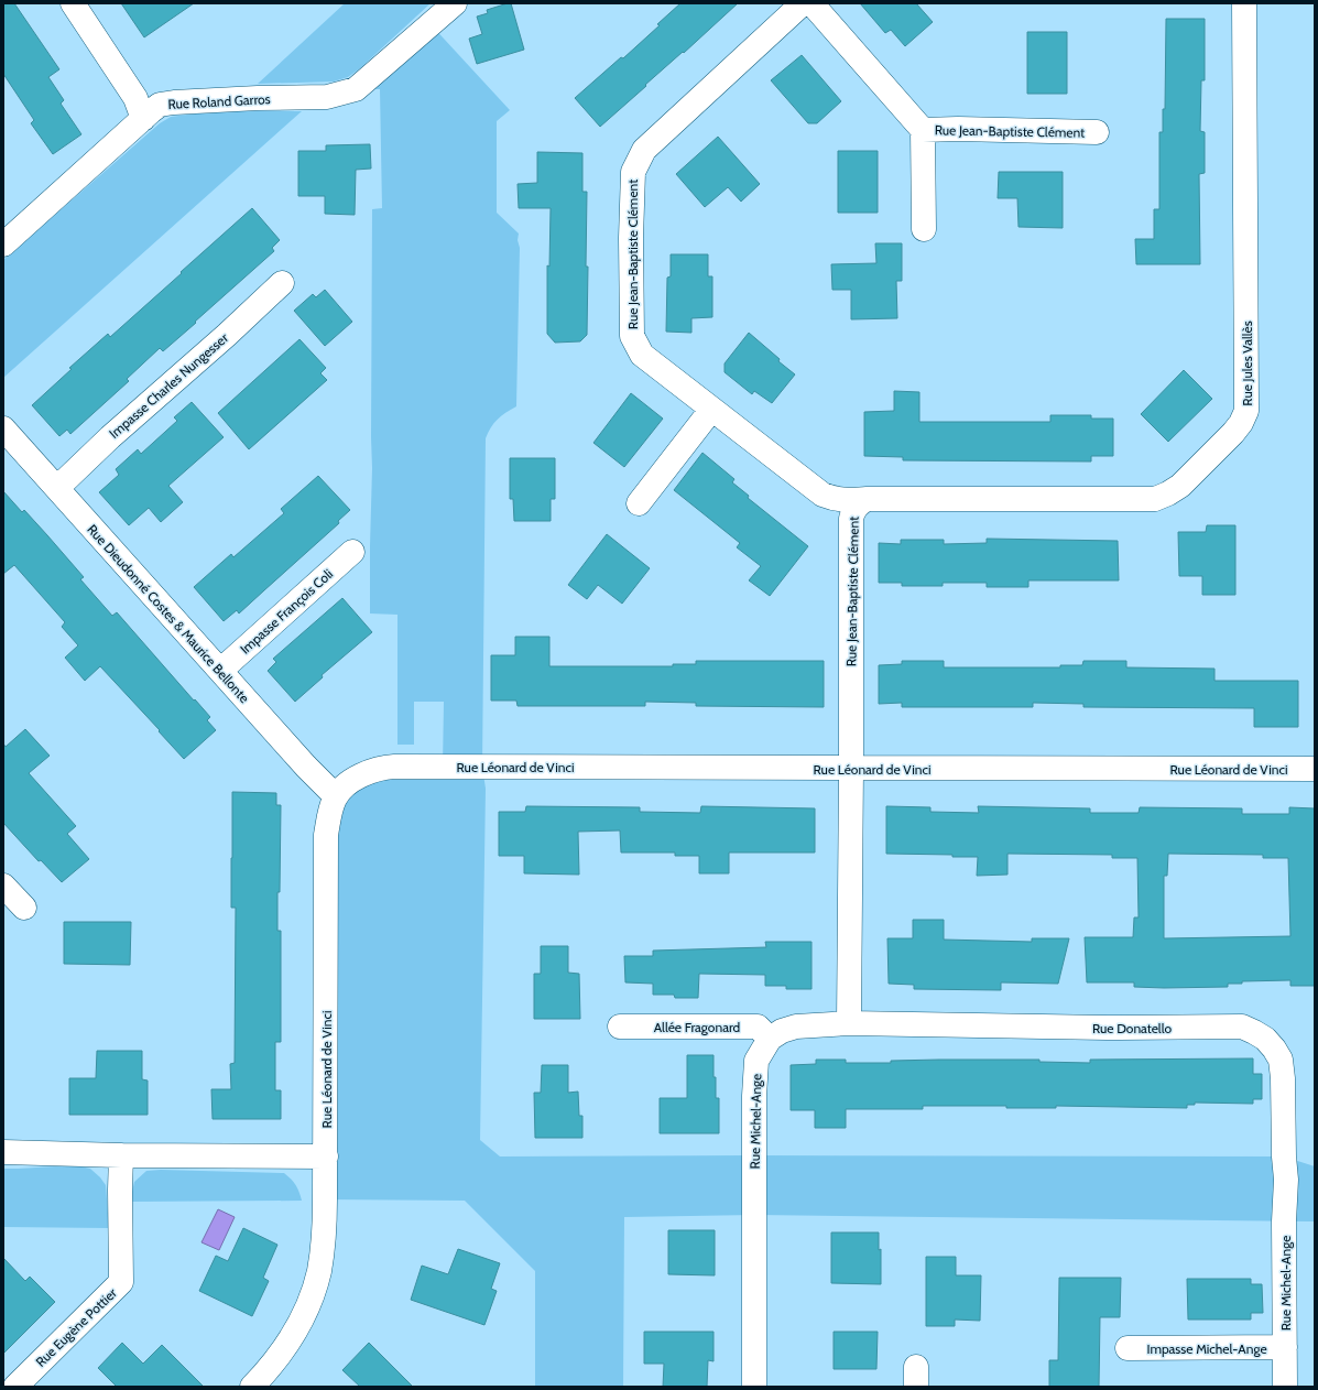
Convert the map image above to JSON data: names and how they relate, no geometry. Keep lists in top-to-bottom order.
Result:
{
  "streets": {
    "street": [
      "Rue Roland Garros",
      "Rue Jean-Baptiste Clément",
      "Rue Jules Vallès",
      "Impasse Charles Nungesser",
      "Impasse François Coli",
      "Rue Dieudonné Costes & Maurice Bellonte",
      "Rue Léonard de Vinci",
      "Allée Fragonard",
      "Rue Donatello",
      "Rue Michel-Ange",
      "Rue Eugène Pottier",
      "Impasse Michel-Ange"
    ]
  },
  "crossings": [
    ["Rue Jean-Baptiste Clément", "Rue Jules Vallès"],
    ["Rue Jean-Baptiste Clément", "Rue Léonard de Vinci"],
    ["Impasse Charles Nungesser", "Rue Dieudonné Costes & Maurice Bellonte"],
    ["Impasse François Coli", "Rue Dieudonné Costes & Maurice Bellonte"],
    ["Rue Dieudonné Costes & Maurice Bellonte", "Rue Léonard de Vinci"],
    ["Allée Fragonard", "Rue Michel-Ange"],
    ["Rue Donatello", "Rue Michel-Ange"],
    ["Rue Michel-Ange", "Impasse Michel-Ange"]
  ]
}
